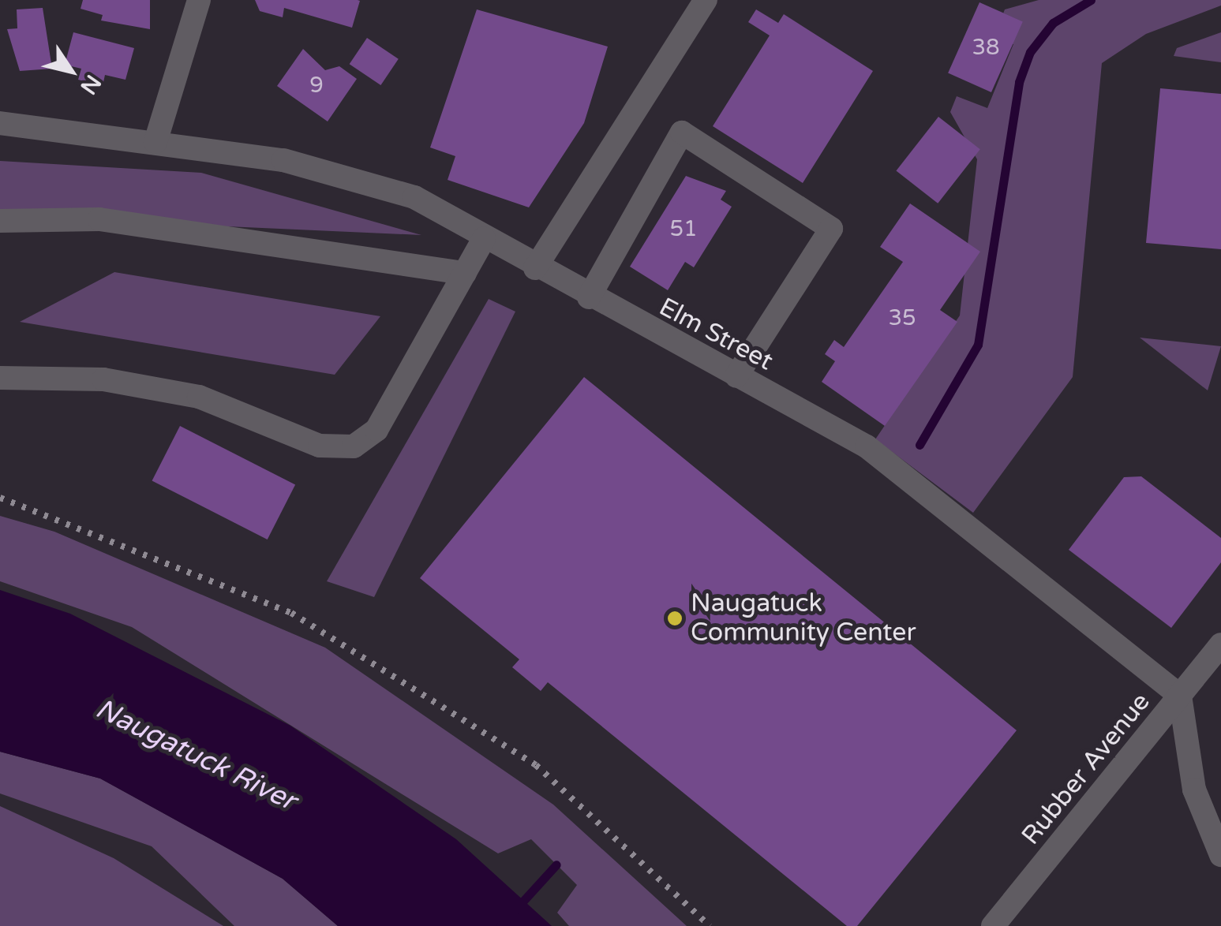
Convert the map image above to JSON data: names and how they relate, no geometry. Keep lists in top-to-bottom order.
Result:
{
  "streets": {
    "street": ["Elm Street", "Rubber Avenue"]
  },
  "crossings": [
    ["Elm Street", "Rubber Avenue"]
  ],
  "water": ["Naugatuck River"],
  "places": ["Naugatuck Community Center"],
  "house_numbers": [
    "38",
    "9",
    "51",
    "35"
  ],
  "north": "bottom right"
}
